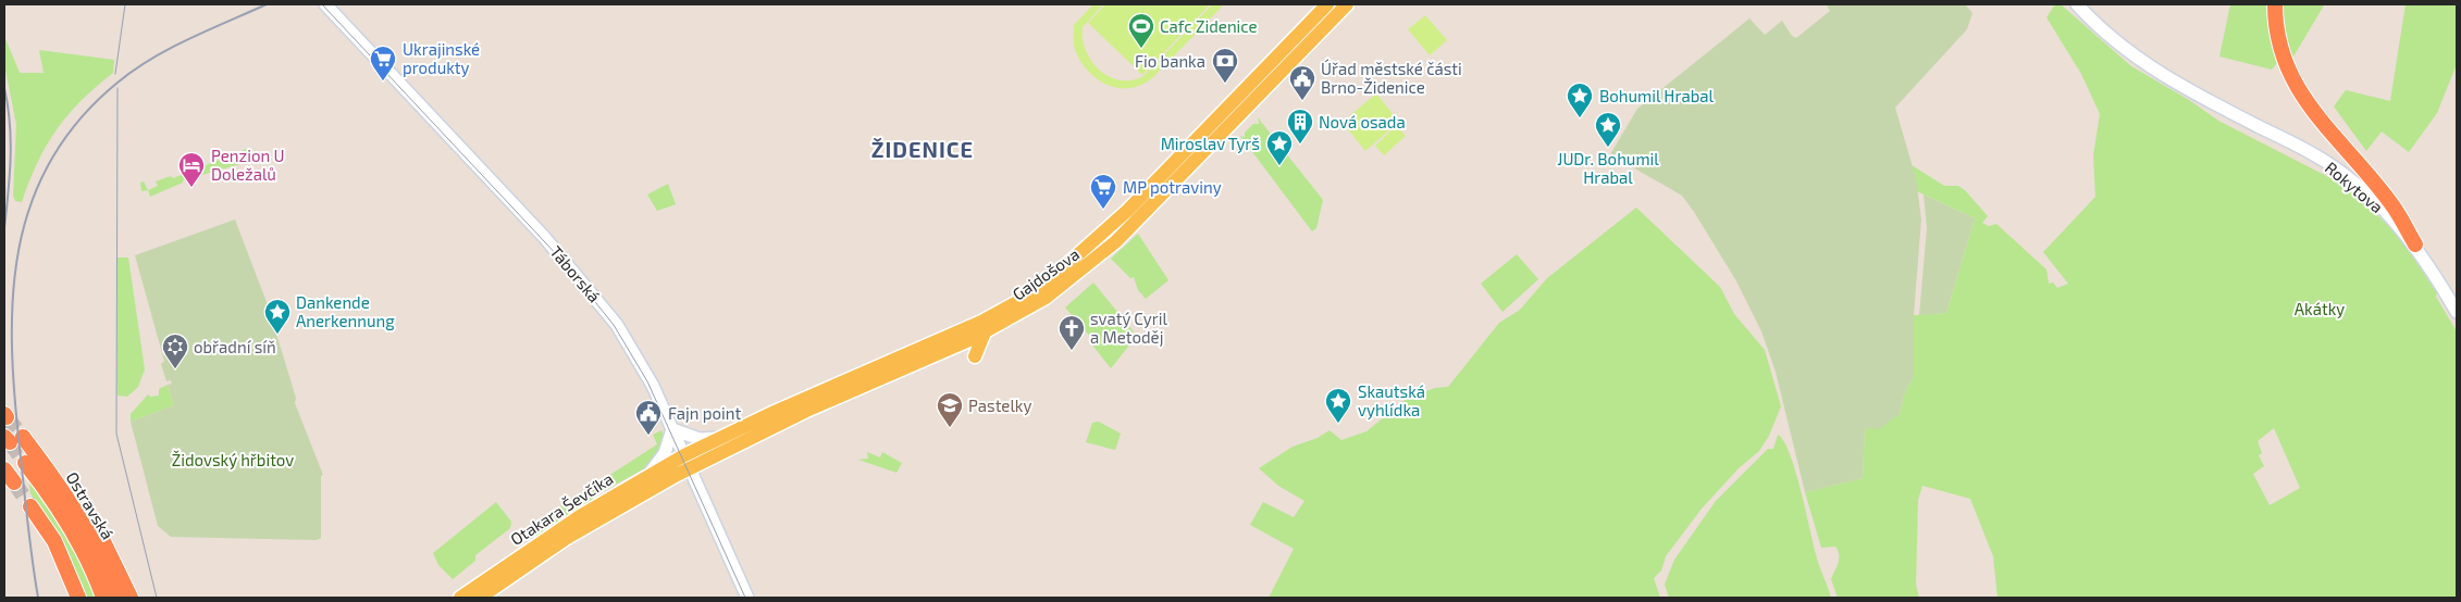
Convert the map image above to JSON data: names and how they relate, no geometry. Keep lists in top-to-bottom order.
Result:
{
  "streets": {
    "highway": ["Ostravská"],
    "main road": ["Gajdošova", "Otakara Ševčíka"],
    "street": ["Rokytova", "Táborská"]
  },
  "crossings": [
    ["Táborská", "Gajdošova"],
    ["Táborská", "Otakara Ševčíka"],
    ["Gajdošova", "Otakara Ševčíka"]
  ],
  "districts": ["ŽIDENICE"],
  "parks": ["Akátky", "Židovský hřbitov"],
  "places": {
    "sports": ["Cafc Zidenice"],
    "supermarket": ["Ukrajinské produkty", "MP potraviny"],
    "bank": ["Fio banka"],
    "public building": ["Úřad městské části Brno-Židenice", "Fajn point"],
    "place": [
      "Bohumil Hrabal",
      "JUDr. Bohumil Hrabal",
      "Miroslav Tyrš",
      "Dankende Anerkennung",
      "Skautská vyhlídka"
    ],
    "building": ["Nová osada"],
    "hotel": ["Penzion U Doležalů"],
    "church": ["svatý Cyril a Metoděj"],
    "synagogue": ["obřadní síň"],
    "school or university": ["Pastelky"]
  }
}
